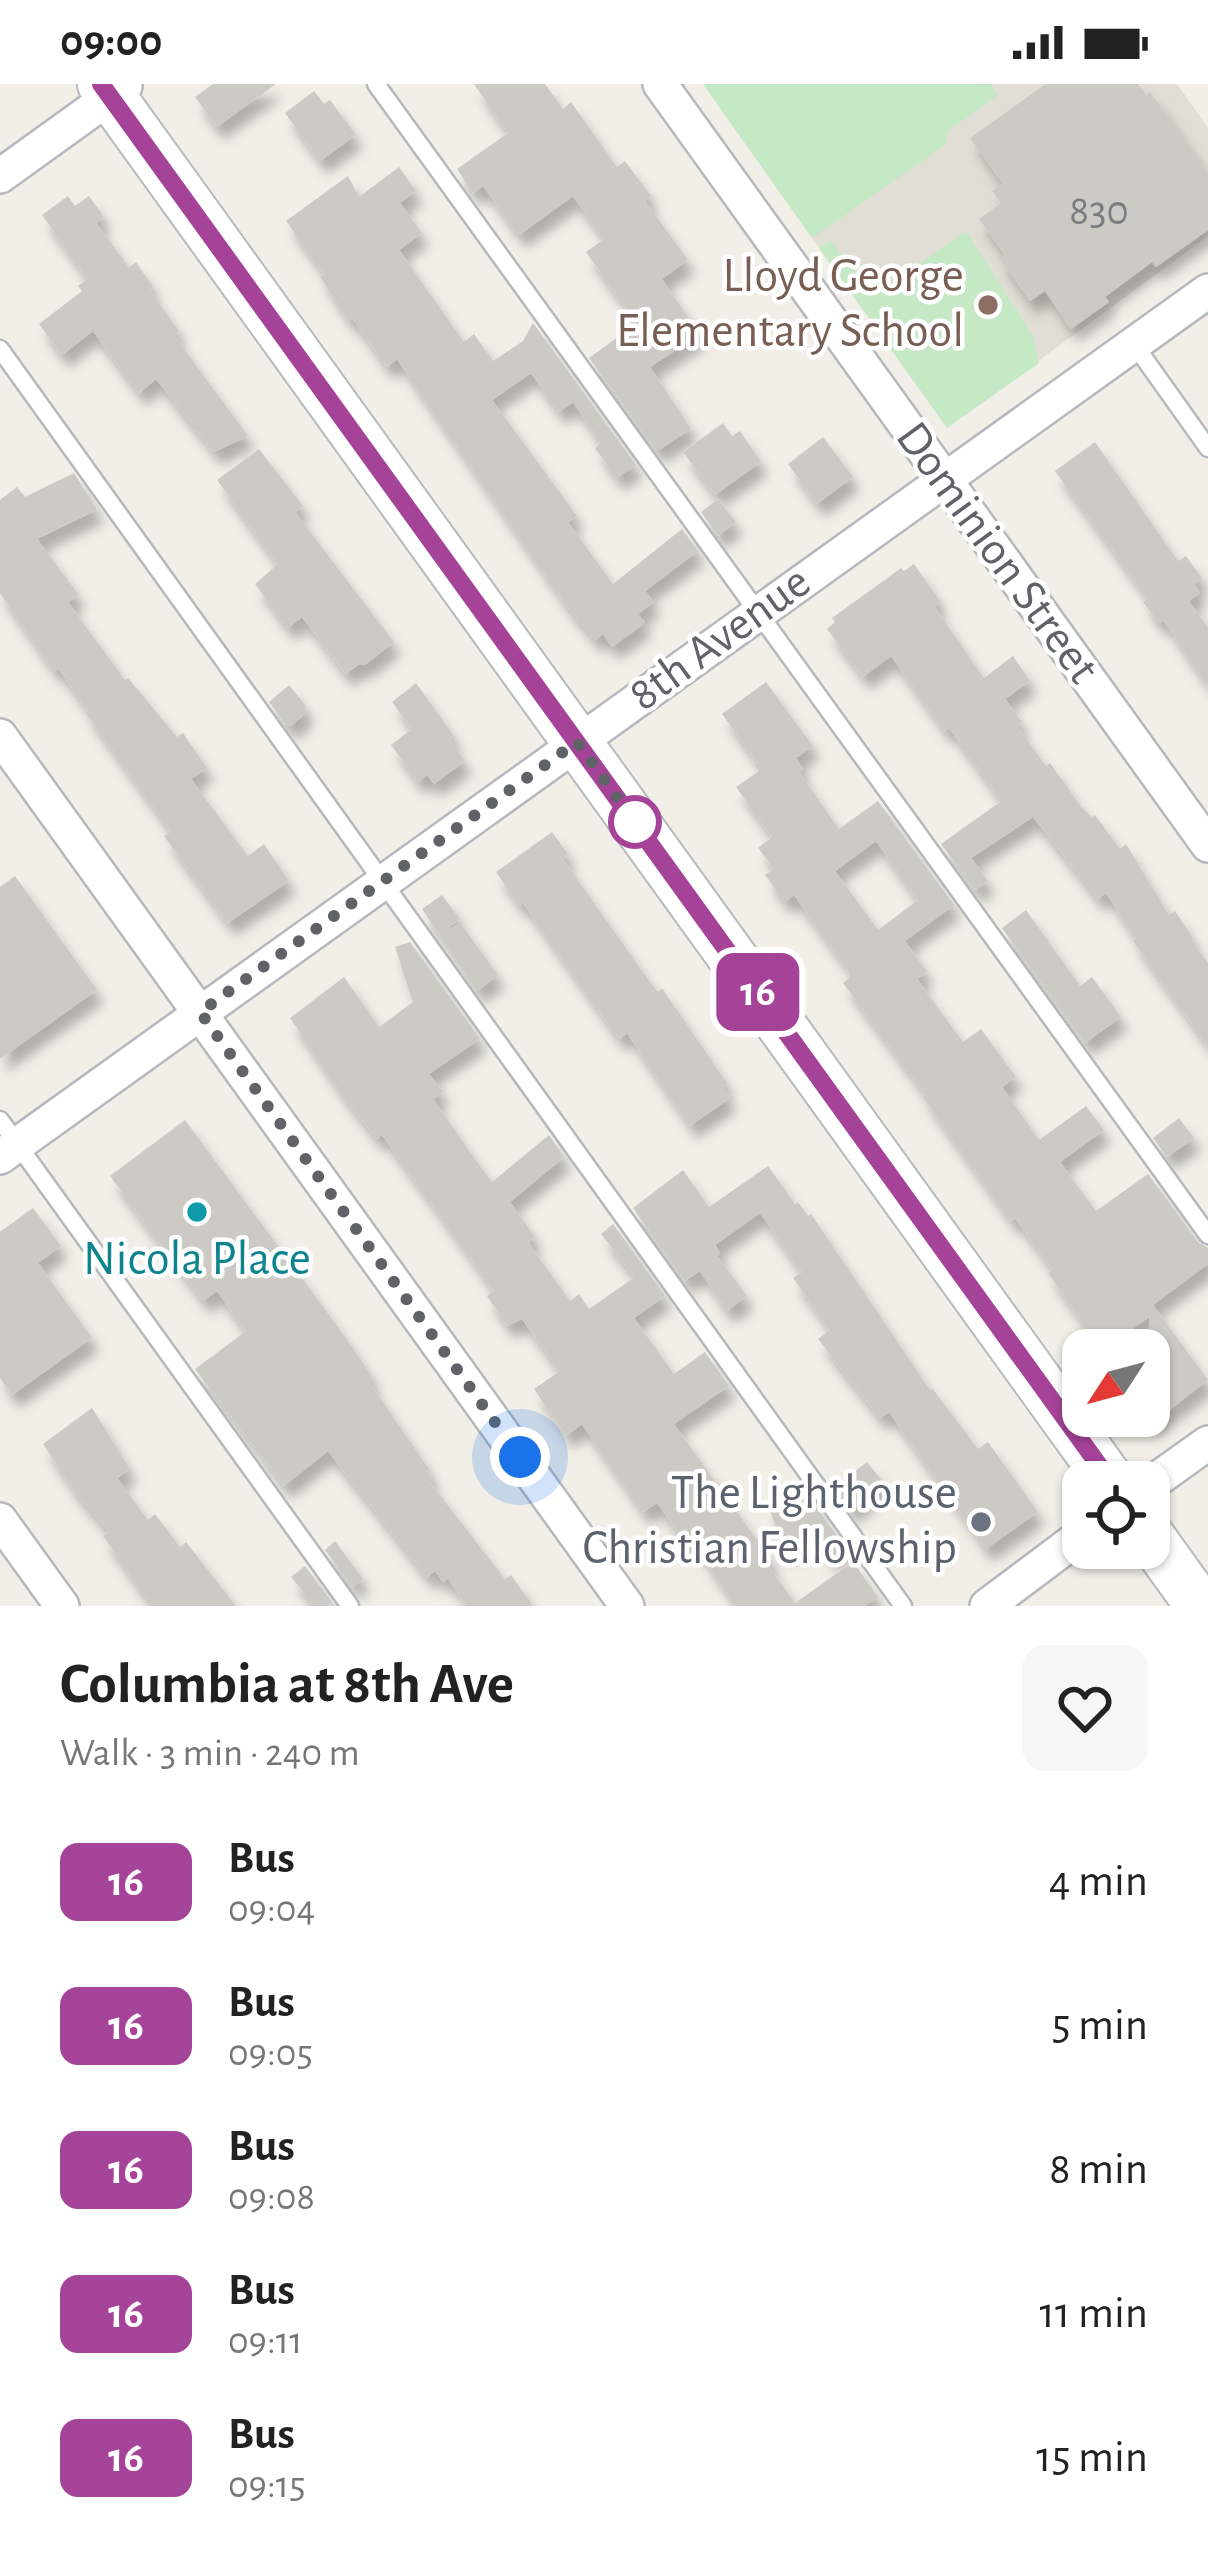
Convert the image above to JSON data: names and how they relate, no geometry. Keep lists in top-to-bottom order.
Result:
{
  "streets": {
    "street": ["Dominion Street", "8th Avenue"]
  },
  "crossings": [
    ["Dominion Street", "8th Avenue"]
  ],
  "places": ["Lloyd George Elementary School", "Nicola Place", "The Lighthouse Christian Fellowship"],
  "lines": ["bus line 16"],
  "house_numbers": ["830"],
  "north": "bottom left",
  "page": {
    "status": "09:00",
    "on_map": "16",
    "heading": ["Columbia at 8th Ave", "Walk · 3 min · 240 m"],
    "list": [
      {
        "mark": "16",
        "name": "Bus",
        "note": "09:04",
        "value": "4 min"
      },
      {
        "mark": "16",
        "name": "Bus",
        "note": "09:05",
        "value": "5 min"
      },
      {
        "mark": "16",
        "name": "Bus",
        "note": "09:08",
        "value": "8 min"
      },
      {
        "mark": "16",
        "name": "Bus",
        "note": "09:11",
        "value": "11 min"
      },
      {
        "mark": "16",
        "name": "Bus",
        "note": "09:15",
        "value": "15 min"
      }
    ]
  }
}
